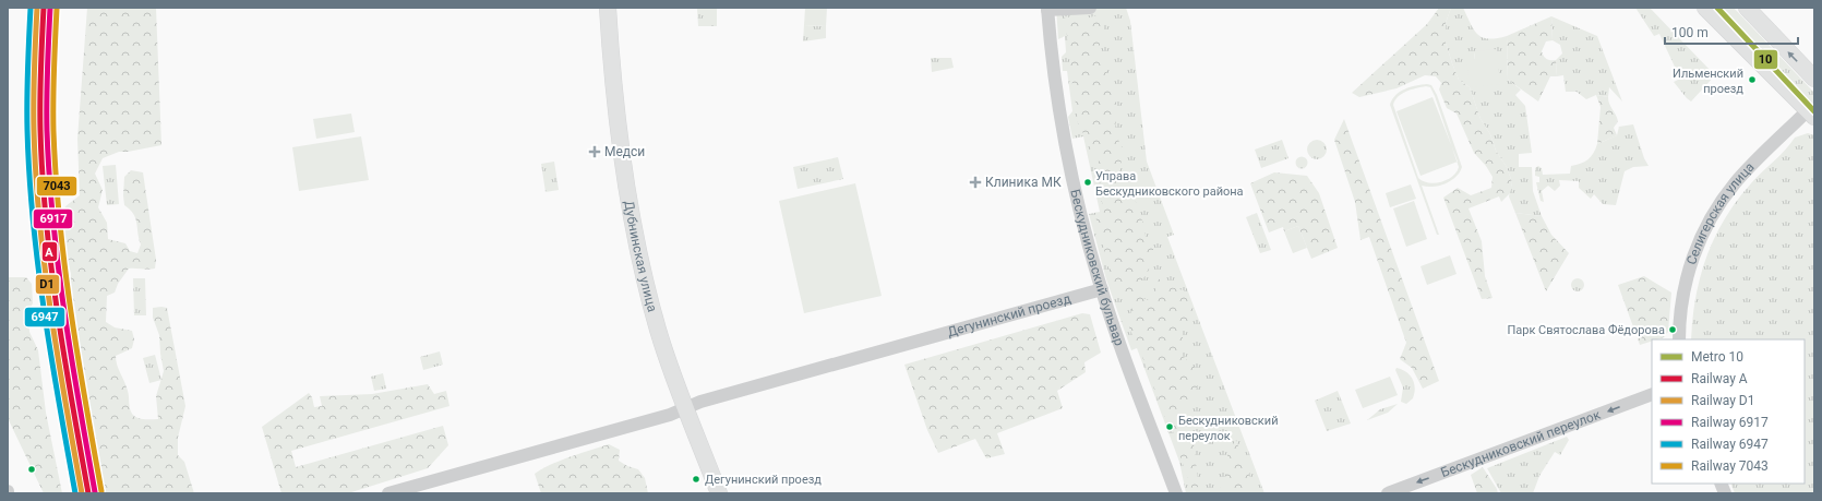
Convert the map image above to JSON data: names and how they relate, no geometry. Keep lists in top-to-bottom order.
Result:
{
  "streets": {
    "main road": ["Дубнинская улица"],
    "street": [
      "Селигерская улица",
      "Бескудниковский бульвар",
      "Дегунинский проезд",
      "Бескудниковский переулок"
    ]
  },
  "crossings": [
    ["Дубнинская улица", "Дегунинский проезд"],
    ["Бескудниковский бульвар", "Дегунинский проезд"]
  ],
  "one_way": ["Бескудниковский переулок"],
  "places": {
    "other": [
      "Ильменский проезд",
      "Управа Бескудниковского района",
      "Парк Святослава Фёдорова",
      "Бескудниковский переулок",
      "Дегунинский проезд"
    ],
    "health": ["Медси", "Клиника МК"]
  },
  "lines": [
    "metro line 10",
    "rail line A",
    "rail line D1",
    "rail line 6917",
    "rail line 6947",
    "rail line 7043"
  ],
  "legend": [
    "Metro 10",
    "Railway A",
    "Railway D1",
    "Railway 6917",
    "Railway 6947",
    "Railway 7043"
  ],
  "scale_bar": "100 m"
}
